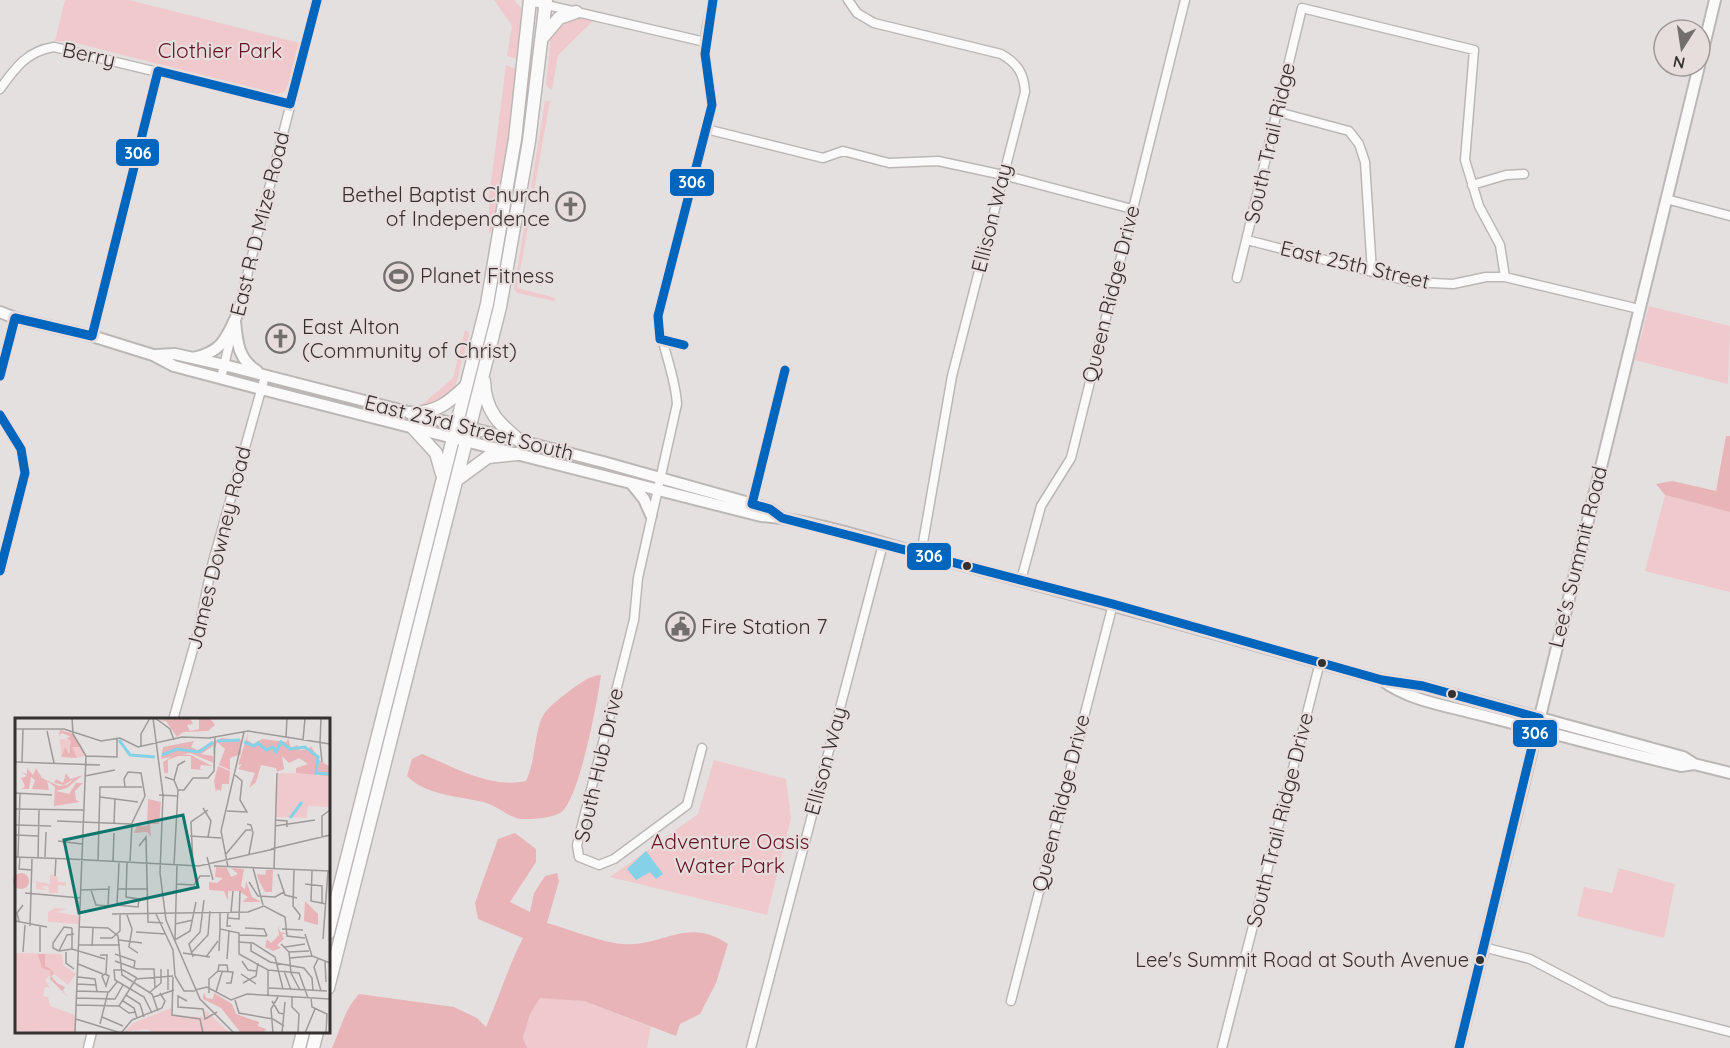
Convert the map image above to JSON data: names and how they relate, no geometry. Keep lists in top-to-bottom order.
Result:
{
  "streets": {
    "main road": ["East 23rd Street South", "Lee's Summit Road"],
    "street": [
      "Berry",
      "South Trail Ridge",
      "Ellison Way",
      "East R D Mize Road",
      "East 25th Street",
      "Queen Ridge Drive",
      "James Downey Road",
      "South Hub Drive",
      "South Trail Ridge Drive"
    ]
  },
  "crossings": [
    ["Berry", "East R D Mize Road"],
    ["South Trail Ridge", "East 25th Street"],
    ["Ellison Way", "East 23rd Street South"],
    ["East R D Mize Road", "East 23rd Street South"],
    ["East 25th Street", "Lee's Summit Road"],
    ["Queen Ridge Drive", "East 23rd Street South"],
    ["East 23rd Street South", "James Downey Road"],
    ["East 23rd Street South", "Lee's Summit Road"],
    ["East 23rd Street South", "South Hub Drive"],
    ["East 23rd Street South", "South Trail Ridge Drive"]
  ],
  "parks": ["Clothier Park", "Adventure Oasis Water Park"],
  "places": {
    "church": ["Bethel Baptist Church of Independence", "East Alton (Community of Christ)"],
    "sports": ["Planet Fitness"],
    "public building": ["Fire Station 7"],
    "other": ["Lee's Summit Road at South Avenue"]
  },
  "lines": ["transit line 306"],
  "north": "bottom"
}
